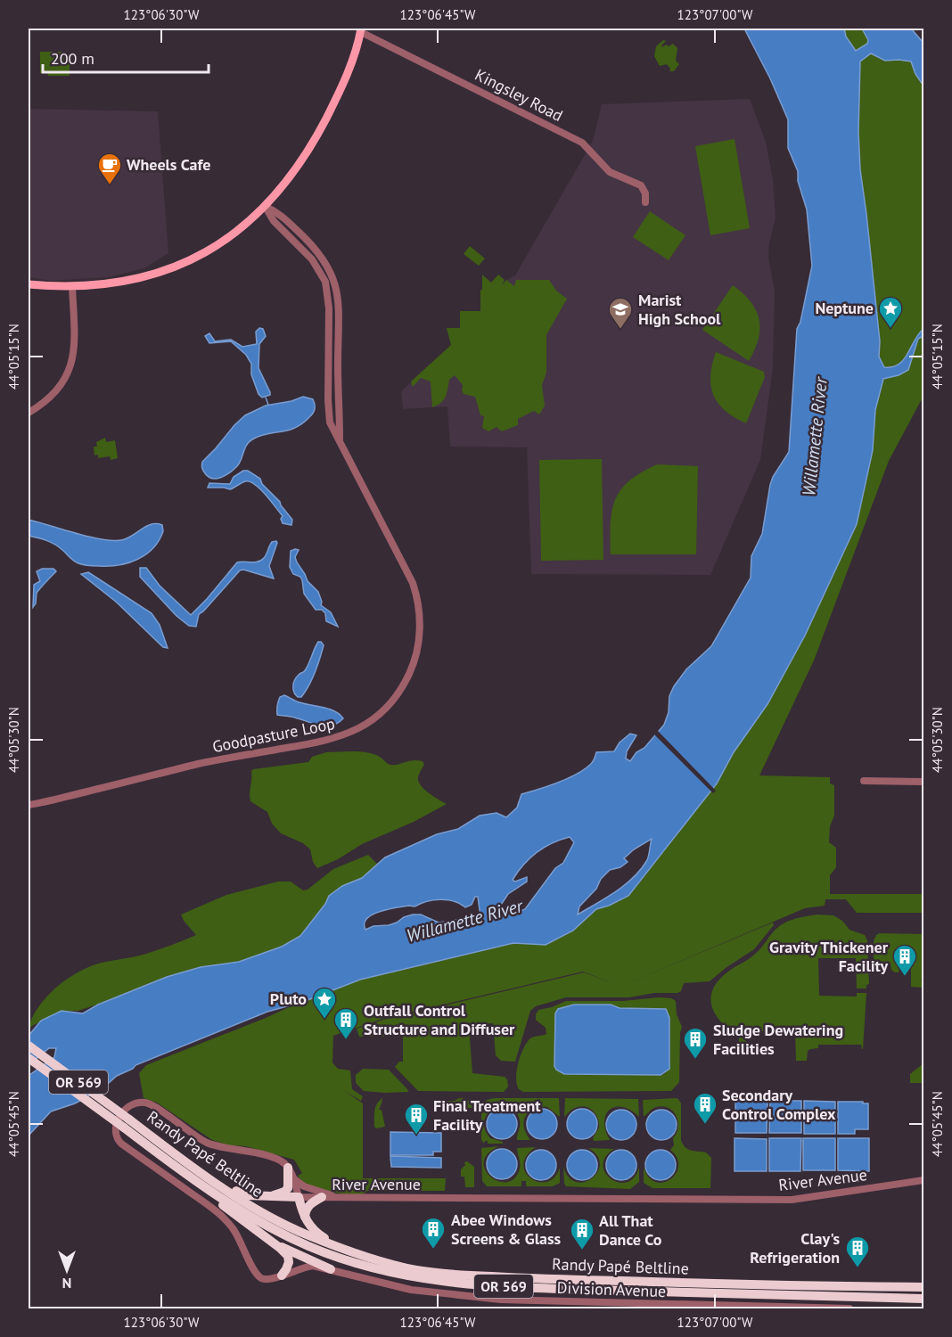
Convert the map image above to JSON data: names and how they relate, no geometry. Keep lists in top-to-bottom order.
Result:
{
  "streets": {
    "highway": ["OR 569", "Randy Papé Beltline"],
    "street": [
      "Kingsley Road",
      "Goodpasture Loop",
      "River Avenue",
      "Division Avenue"
    ]
  },
  "water": ["Willamette River"],
  "places": {
    "cafe": ["Wheels Cafe"],
    "place": ["Neptune", "Pluto"],
    "school or university": ["Marist High School"],
    "building": [
      "Gravity Thickener Facility",
      "Outfall Control Structure and Diffuser",
      "Sludge Dewatering Facilities",
      "Secondary Control Complex",
      "Final Treatment Facility",
      "Abee Windows Screens & Glass",
      "All That Dance Co",
      "Clay's Refrigeration"
    ]
  },
  "scale_bar": "200 m",
  "north": "bottom",
  "coordinates": [
    "123°06'30\"W",
    "123°06'45\"W",
    "123°07'00\"W",
    "44°05'15\"N",
    "44°05'30\"N",
    "44°05'45\"N"
  ]
}
